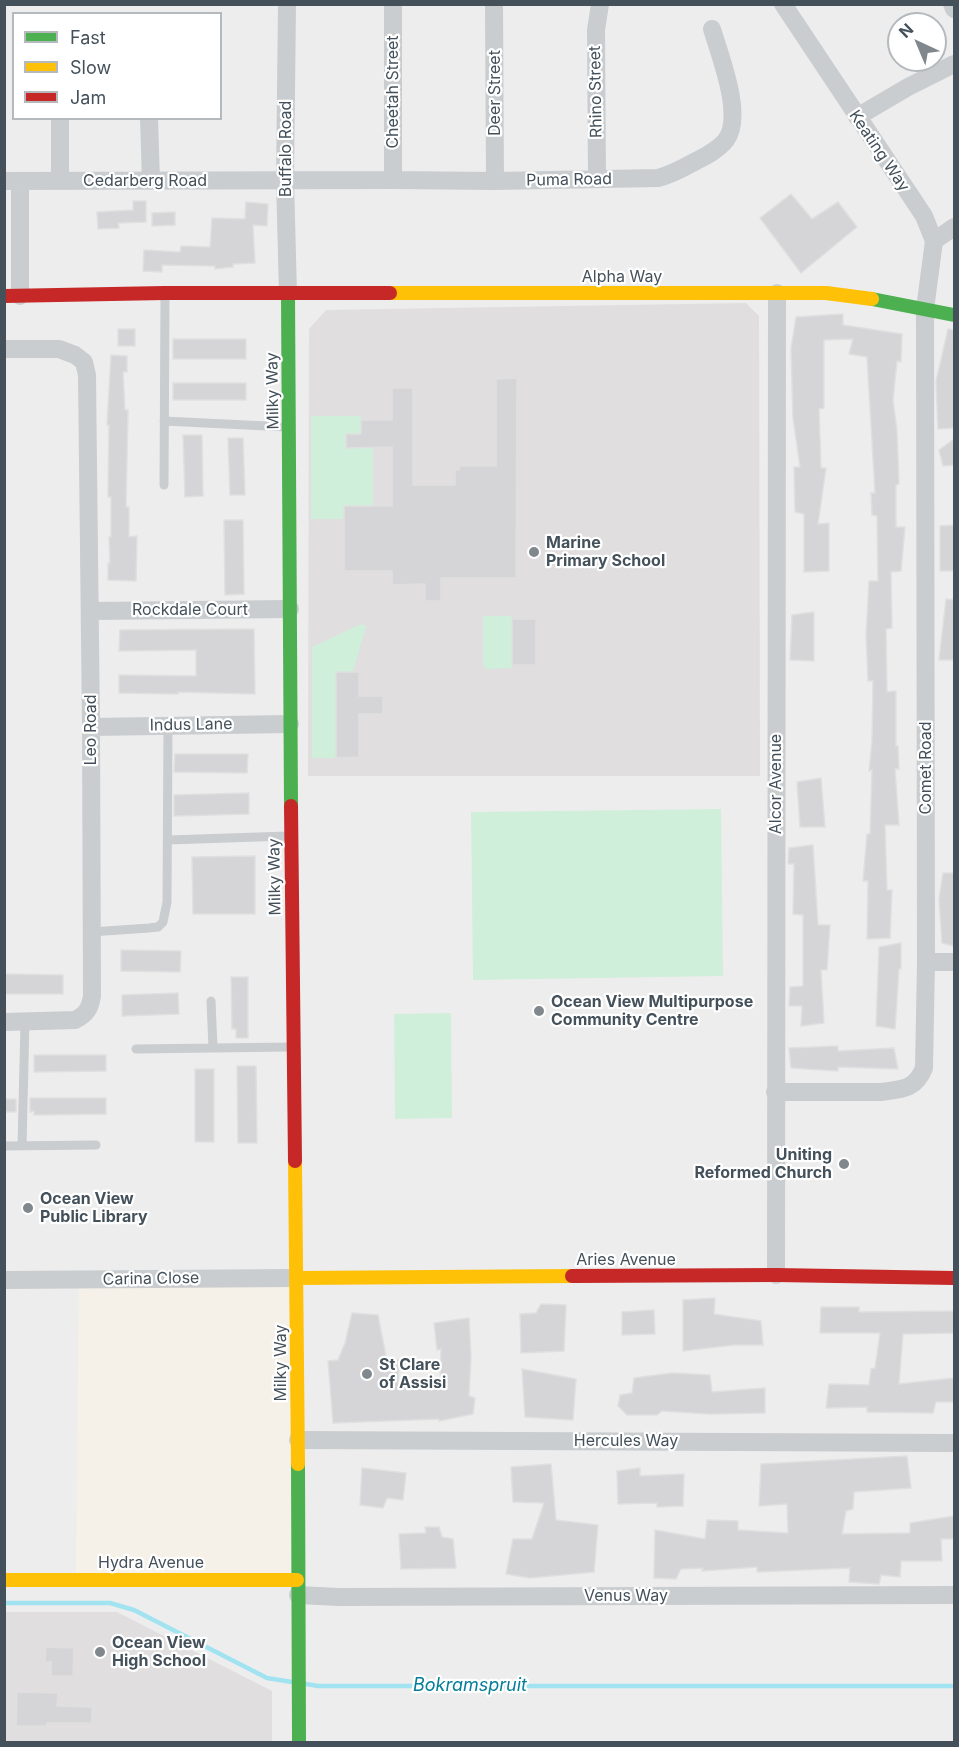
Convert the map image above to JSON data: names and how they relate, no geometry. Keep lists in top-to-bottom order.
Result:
{
  "streets": {
    "street": [
      "Cheetah Street",
      "Rhino Street",
      "Deer Street",
      "Buffalo Road",
      "Keating Way",
      "Puma Road",
      "Cedarberg Road",
      "Alpha Way",
      "Milky Way",
      "Rockdale Court",
      "Indus Lane",
      "Leo Road",
      "Comet Road",
      "Alcor Avenue",
      "Aries Avenue",
      "Carina Close",
      "Hercules Way",
      "Hydra Avenue",
      "Venus Way"
    ]
  },
  "crossings": [
    ["Cheetah Street", "Puma Road"],
    ["Rhino Street", "Puma Road"],
    ["Deer Street", "Puma Road"],
    ["Buffalo Road", "Puma Road"],
    ["Buffalo Road", "Cedarberg Road"],
    ["Buffalo Road", "Alpha Way"],
    ["Buffalo Road", "Milky Way"],
    ["Puma Road", "Cedarberg Road"],
    ["Alpha Way", "Milky Way"],
    ["Alpha Way", "Comet Road"],
    ["Alpha Way", "Alcor Avenue"],
    ["Milky Way", "Rockdale Court"],
    ["Milky Way", "Indus Lane"],
    ["Milky Way", "Aries Avenue"],
    ["Milky Way", "Carina Close"],
    ["Milky Way", "Hercules Way"],
    ["Milky Way", "Hydra Avenue"],
    ["Milky Way", "Venus Way"],
    ["Rockdale Court", "Leo Road"],
    ["Indus Lane", "Leo Road"],
    ["Comet Road", "Alcor Avenue"],
    ["Alcor Avenue", "Aries Avenue"],
    ["Aries Avenue", "Carina Close"],
    ["Hydra Avenue", "Venus Way"]
  ],
  "water": ["Bokramspruit"],
  "places": [
    "Marine Primary School",
    "Ocean View Multipurpose Community Centre",
    "Uniting Reformed Church",
    "Ocean View Public Library",
    "St Clare of Assisi",
    "Ocean View High School"
  ],
  "legend": ["Fast", "Slow", "Jam"],
  "north": "top left"
}
